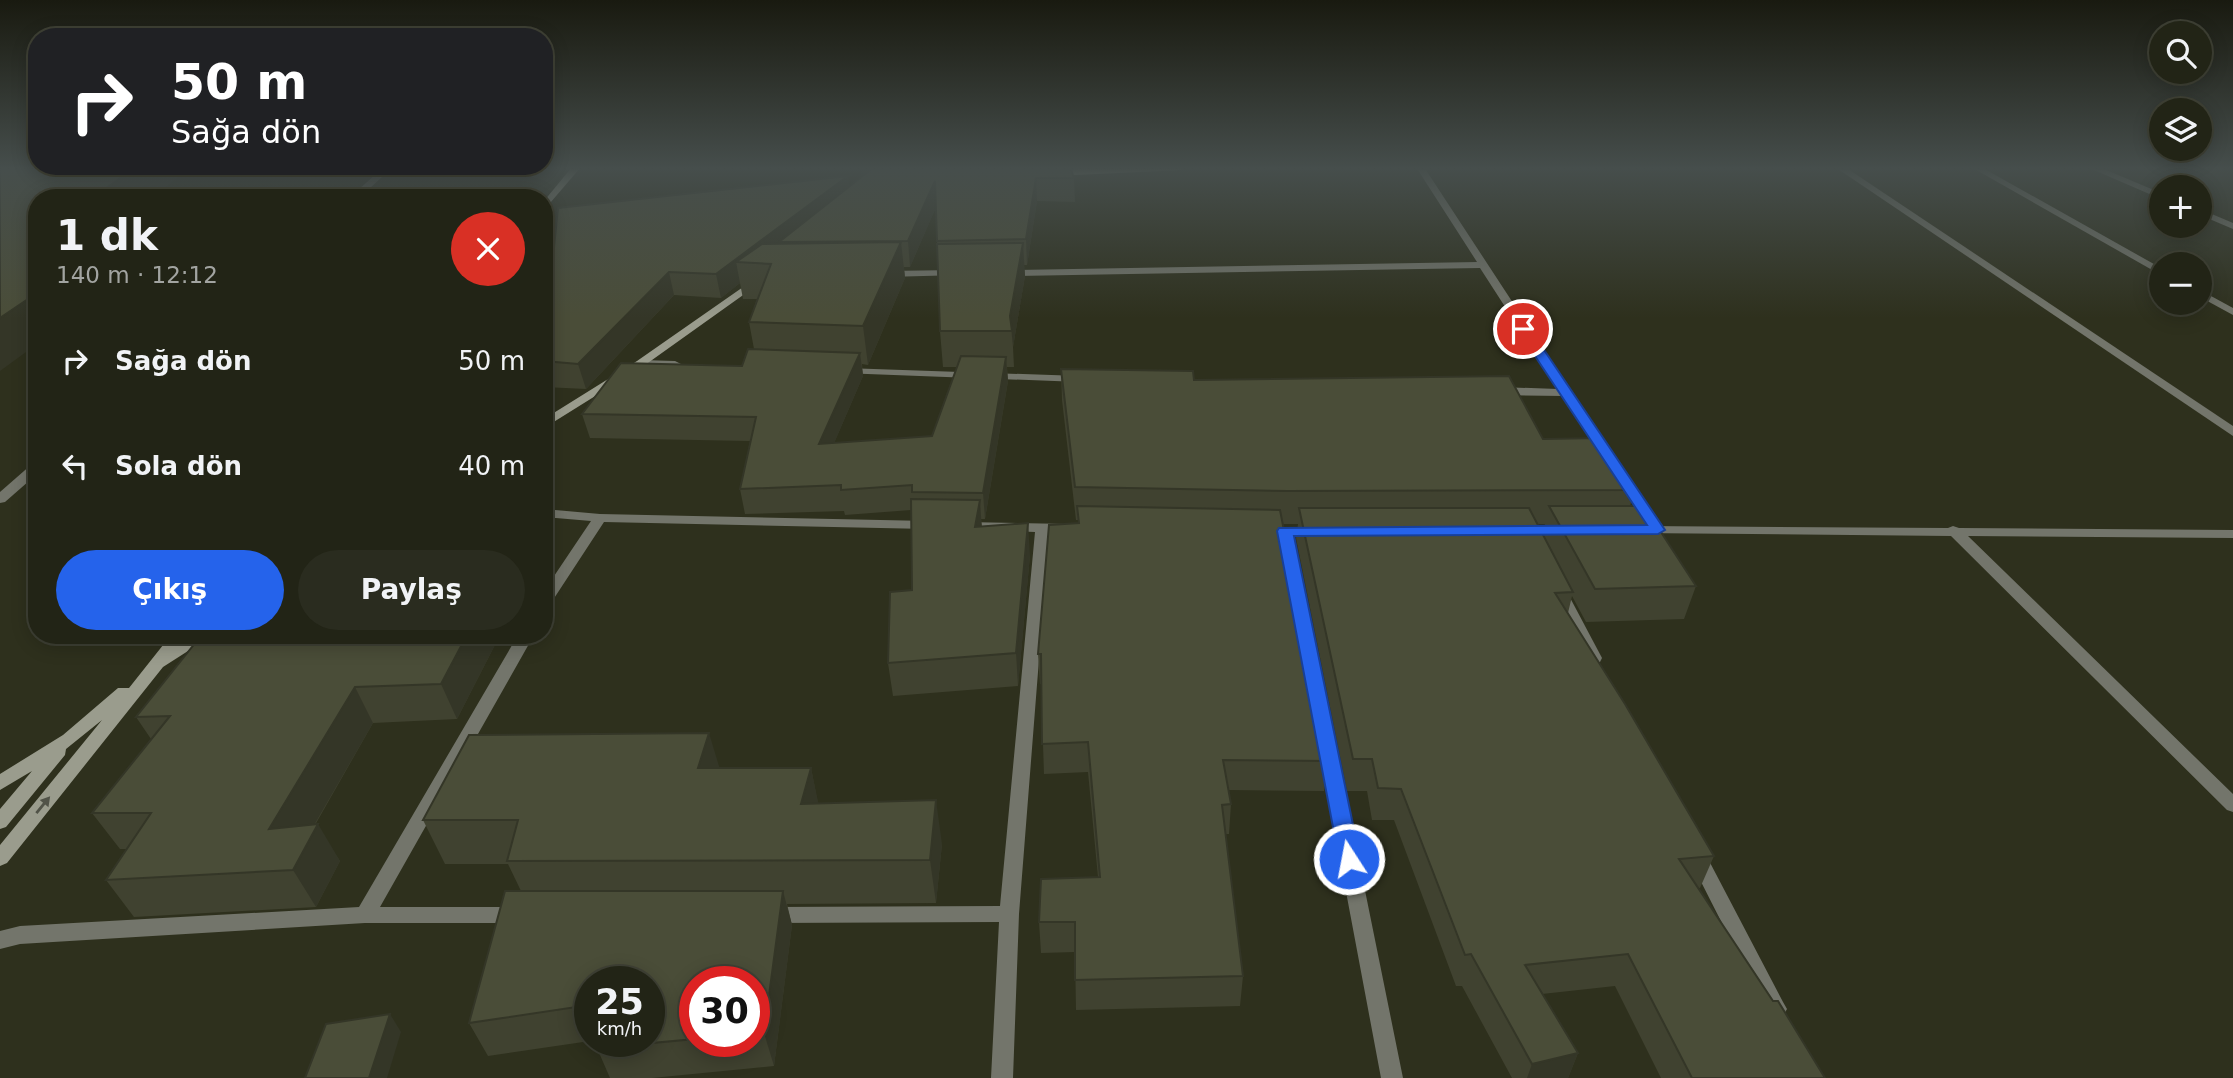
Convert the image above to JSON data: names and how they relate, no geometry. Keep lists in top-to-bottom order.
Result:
{
  "page": {
    "map_buttons": ["+", "−"],
    "turn": ["50 m", "Sağa dön"],
    "heading": ["1 dk", "140 m · 12:12"],
    "list": [
      {
        "name": "Sağa dön",
        "value": "50 m"
      },
      {
        "name": "Sola dön",
        "value": "40 m"
      }
    ],
    "buttons": ["Çıkış", "Paylaş"],
    "speed": "25 km/h",
    "limit": "30"
  }
}
